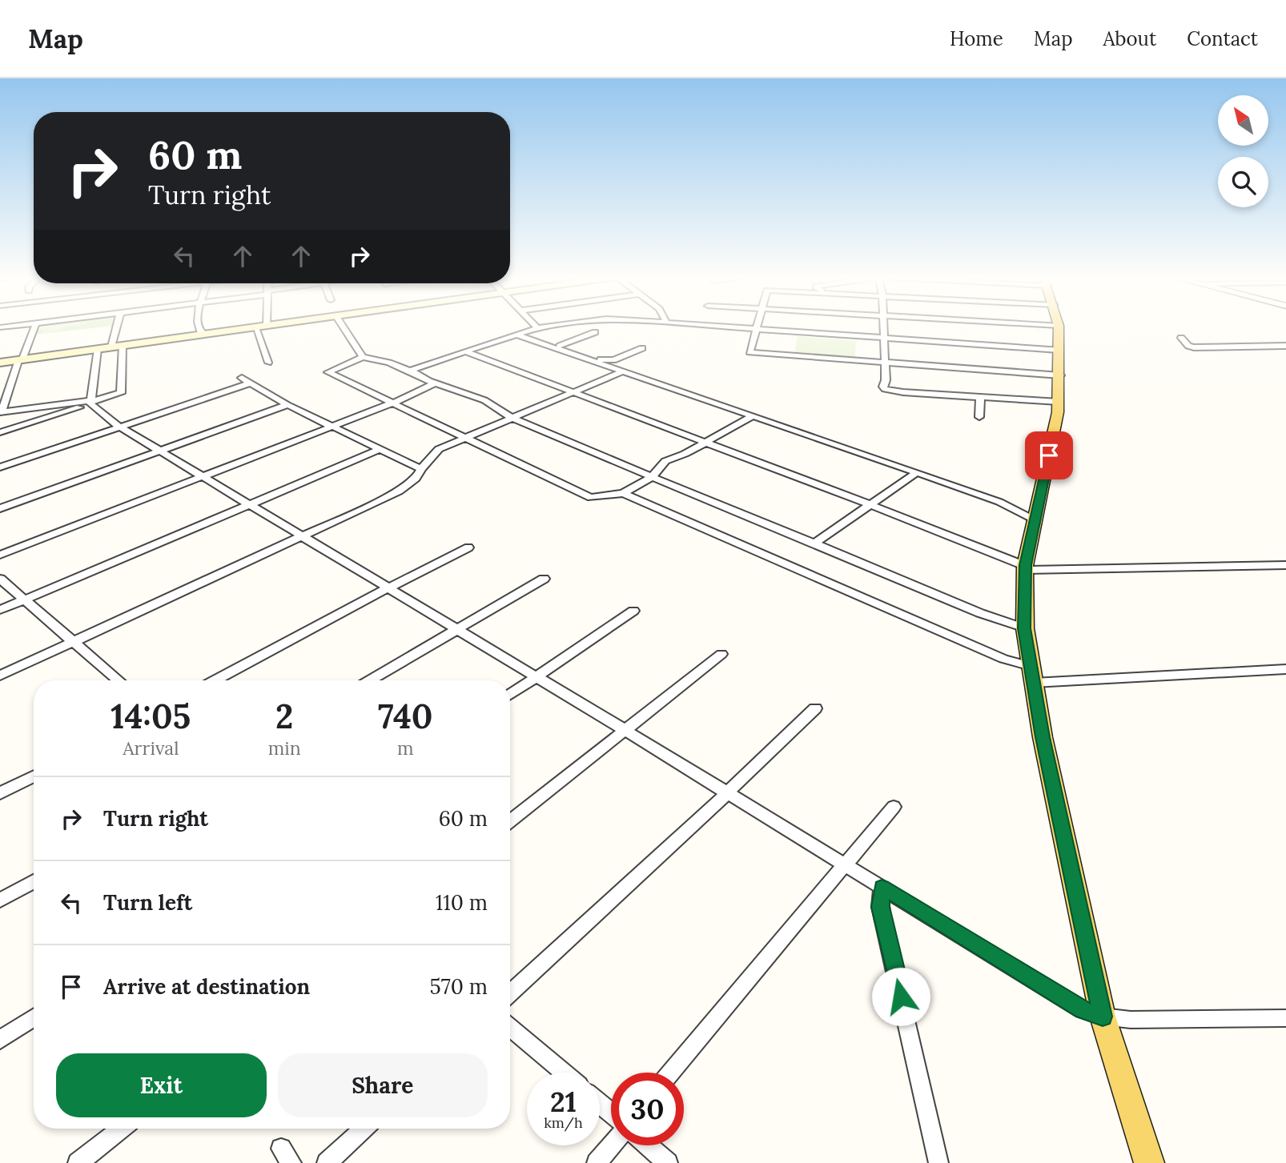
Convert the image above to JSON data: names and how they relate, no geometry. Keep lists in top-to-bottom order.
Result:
{
  "north": "top left",
  "page": {
    "header": "Map",
    "nav": [
      "Home",
      "Map",
      "About",
      "Contact"
    ],
    "turn": ["60 m", "Turn right"],
    "eta": [
      "14:05",
      "Arrival",
      "2",
      "min",
      "740",
      "m"
    ],
    "list": [
      {
        "name": "Turn right",
        "value": "60 m"
      },
      {
        "name": "Turn left",
        "value": "110 m"
      },
      {
        "name": "Arrive at destination",
        "value": "570 m"
      }
    ],
    "buttons": ["Exit", "Share"],
    "speed": "21 km/h",
    "limit": "30"
  }
}
